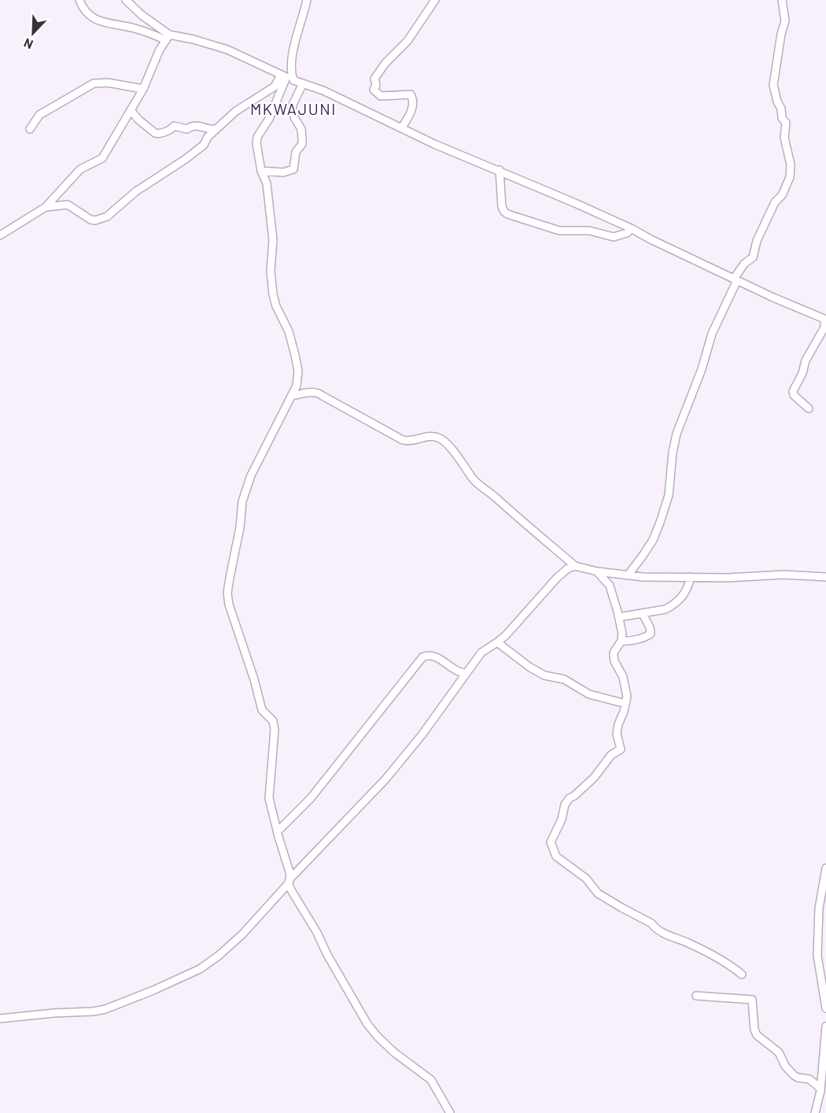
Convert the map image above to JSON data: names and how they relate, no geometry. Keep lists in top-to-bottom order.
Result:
{
  "districts": ["MKWAJUNI"],
  "north": "bottom left"
}
